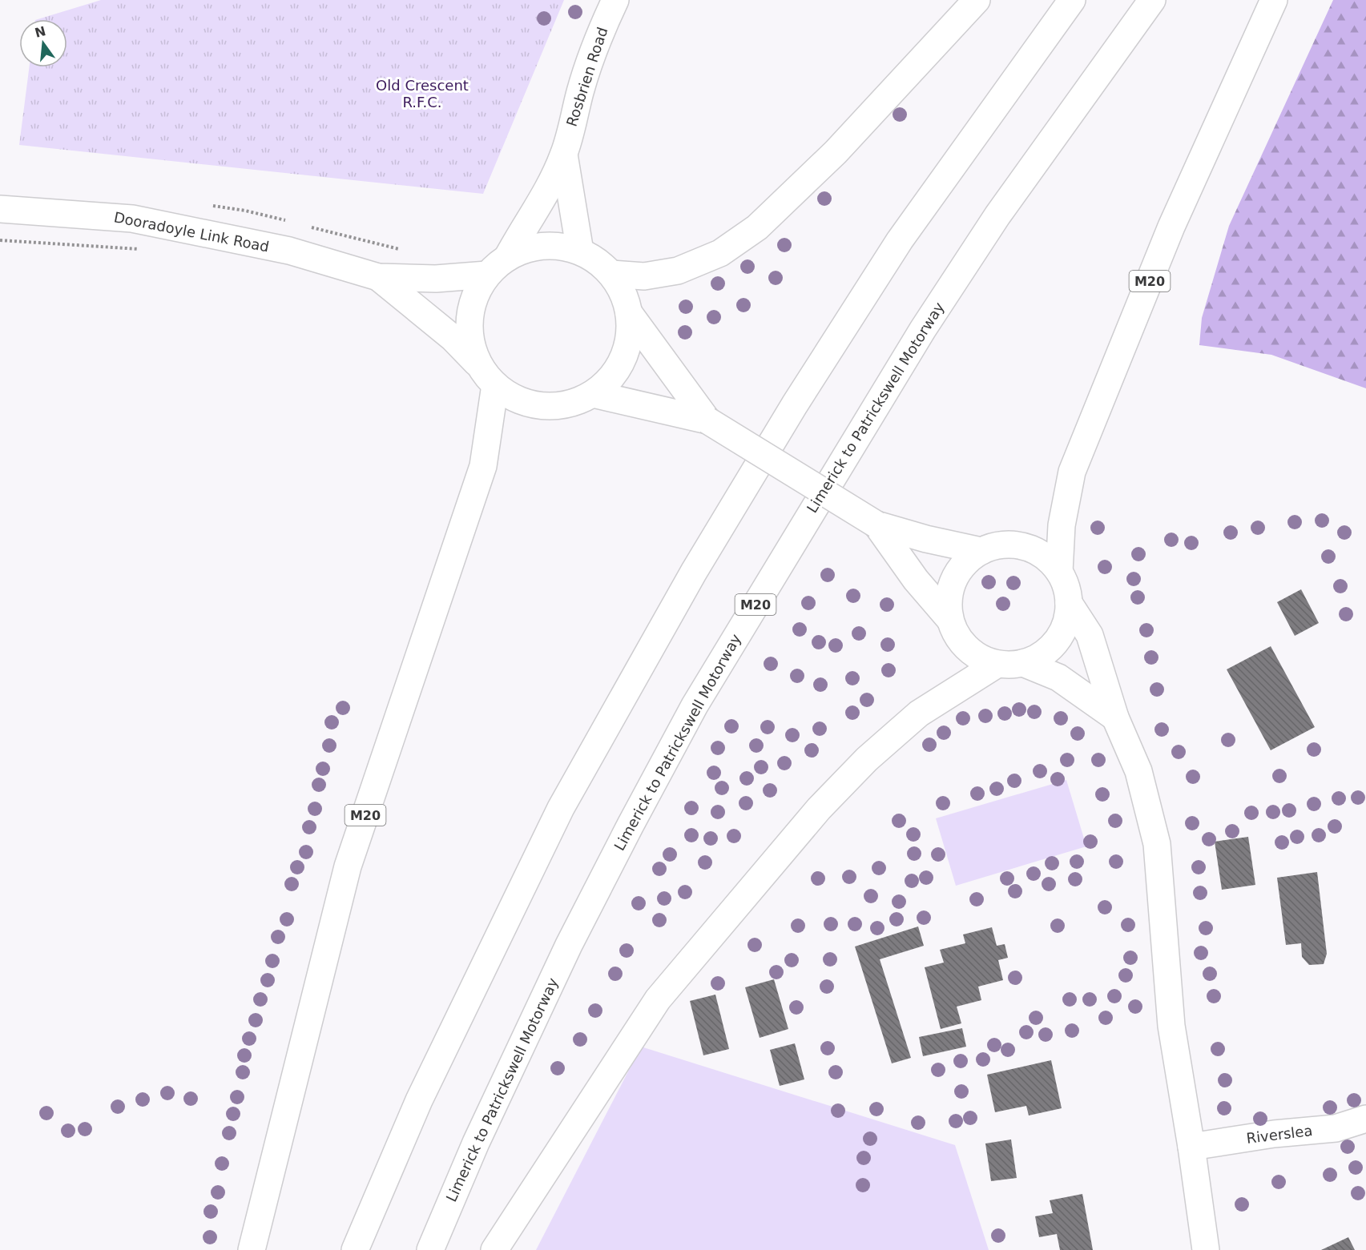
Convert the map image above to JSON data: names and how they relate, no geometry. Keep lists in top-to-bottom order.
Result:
{
  "streets": {
    "main road": [
      "Rosbrien Road",
      "Dooradoyle Link Road",
      "M20",
      "Limerick to Patrickswell Motorway",
      "Riverslea"
    ]
  },
  "crossings": [
    ["Rosbrien Road", "Dooradoyle Link Road"],
    ["Rosbrien Road", "M20"],
    ["Dooradoyle Link Road", "M20"]
  ],
  "parks": ["Old Crescent R.F.C."],
  "north": "top"
}
